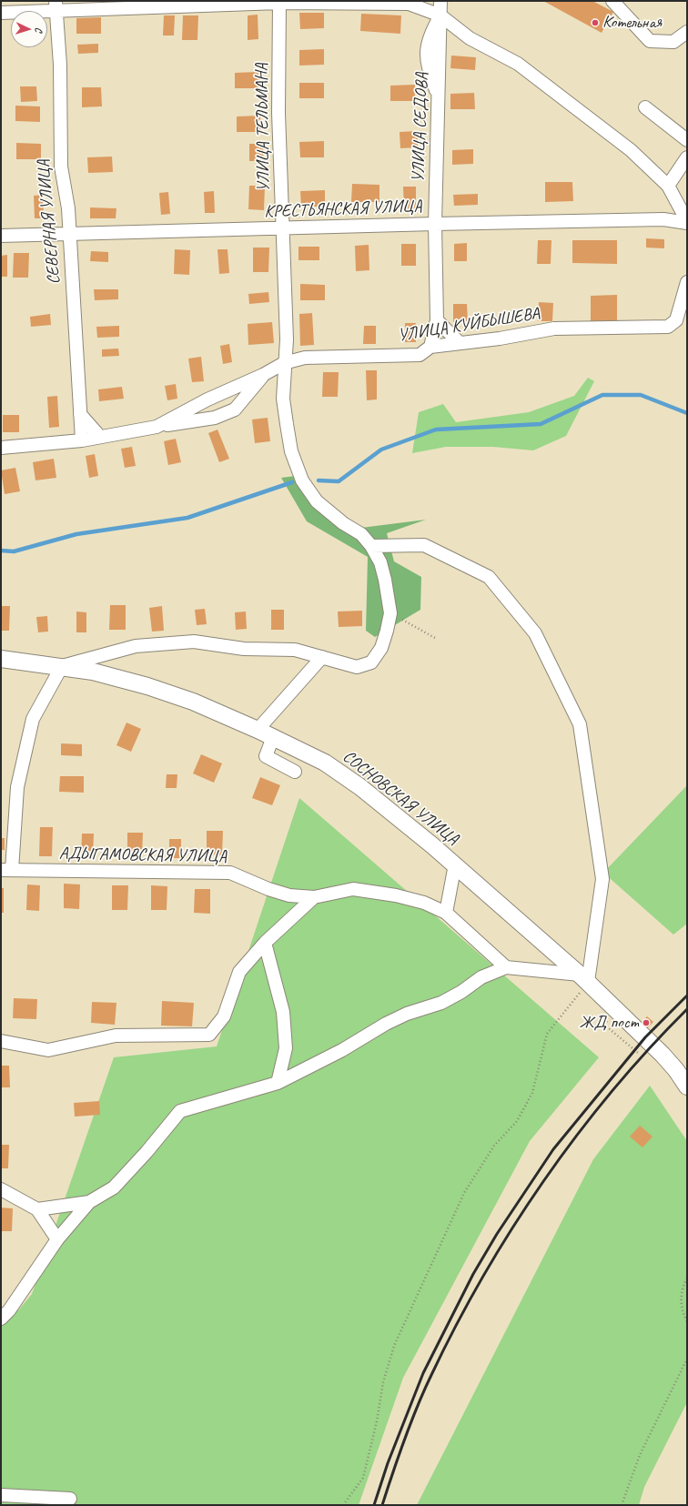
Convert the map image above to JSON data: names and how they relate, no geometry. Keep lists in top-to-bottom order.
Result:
{
  "streets": {
    "main road": ["СОСНОВСКАЯ УЛИЦА"],
    "street": [
      "УЛИЦА ТЕЛЬМАНА",
      "УЛИЦА СЕДОВА",
      "КРЕСТЬЯНСКАЯ УЛИЦА",
      "СЕВЕРНАЯ УЛИЦА",
      "УЛИЦА КУЙБЫШЕВА",
      "АДЫГАМОВСКАЯ УЛИЦА"
    ]
  },
  "crossings": [
    ["УЛИЦА ТЕЛЬМАНА", "КРЕСТЬЯНСКАЯ УЛИЦА"],
    ["УЛИЦА ТЕЛЬМАНА", "УЛИЦА КУЙБЫШЕВА"],
    ["УЛИЦА ТЕЛЬМАНА", "СОСНОВСКАЯ УЛИЦА"],
    ["УЛИЦА СЕДОВА", "КРЕСТЬЯНСКАЯ УЛИЦА"],
    ["УЛИЦА СЕДОВА", "УЛИЦА КУЙБЫШЕВА"],
    ["КРЕСТЬЯНСКАЯ УЛИЦА", "СЕВЕРНАЯ УЛИЦА"],
    ["СЕВЕРНАЯ УЛИЦА", "УЛИЦА КУЙБЫШЕВА"],
    ["СОСНОВСКАЯ УЛИЦА", "АДЫГАМОВСКАЯ УЛИЦА"]
  ],
  "places": ["Котельная", "ЖД пост"],
  "north": "right"
}
